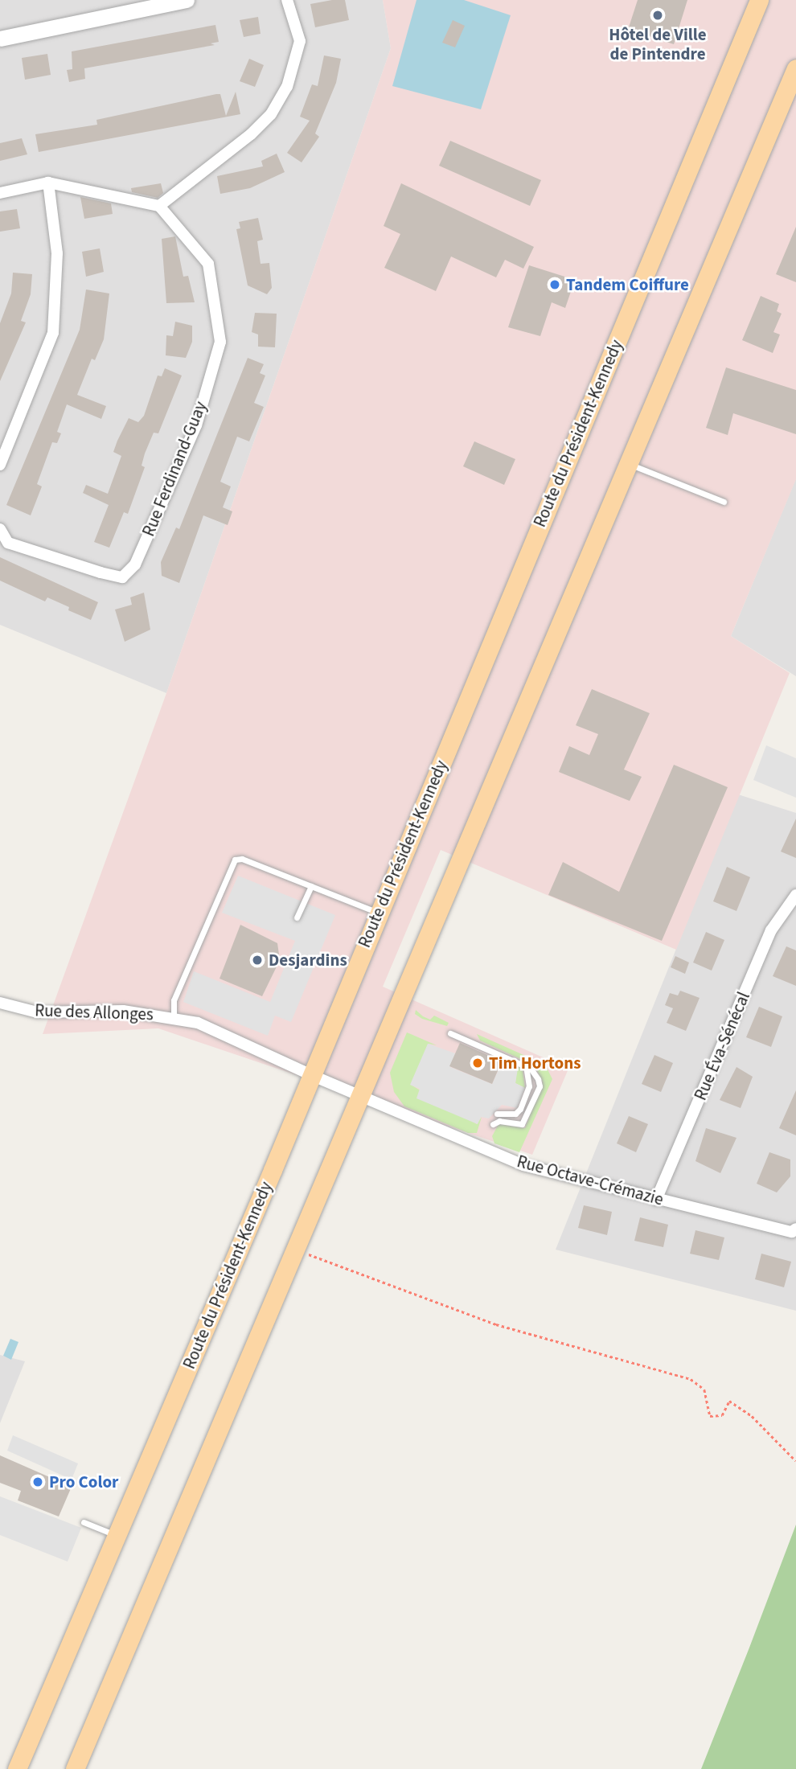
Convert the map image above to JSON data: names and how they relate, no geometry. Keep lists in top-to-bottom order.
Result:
{
  "streets": {
    "main road": ["Route du Président-Kennedy"],
    "street": [
      "Rue Ferdinand-Guay",
      "Rue des Allonges",
      "Rue Éva-Sénécal",
      "Rue Octave-Crémazie"
    ]
  },
  "crossings": [
    ["Route du Président-Kennedy", "Rue des Allonges"],
    ["Rue des Allonges", "Rue Octave-Crémazie"],
    ["Rue Éva-Sénécal", "Rue Octave-Crémazie"]
  ],
  "places": [
    "Hôtel de Ville de Pintendre",
    "Tandem Coiffure",
    "Desjardins",
    "Tim Hortons",
    "Pro Color"
  ]
}
